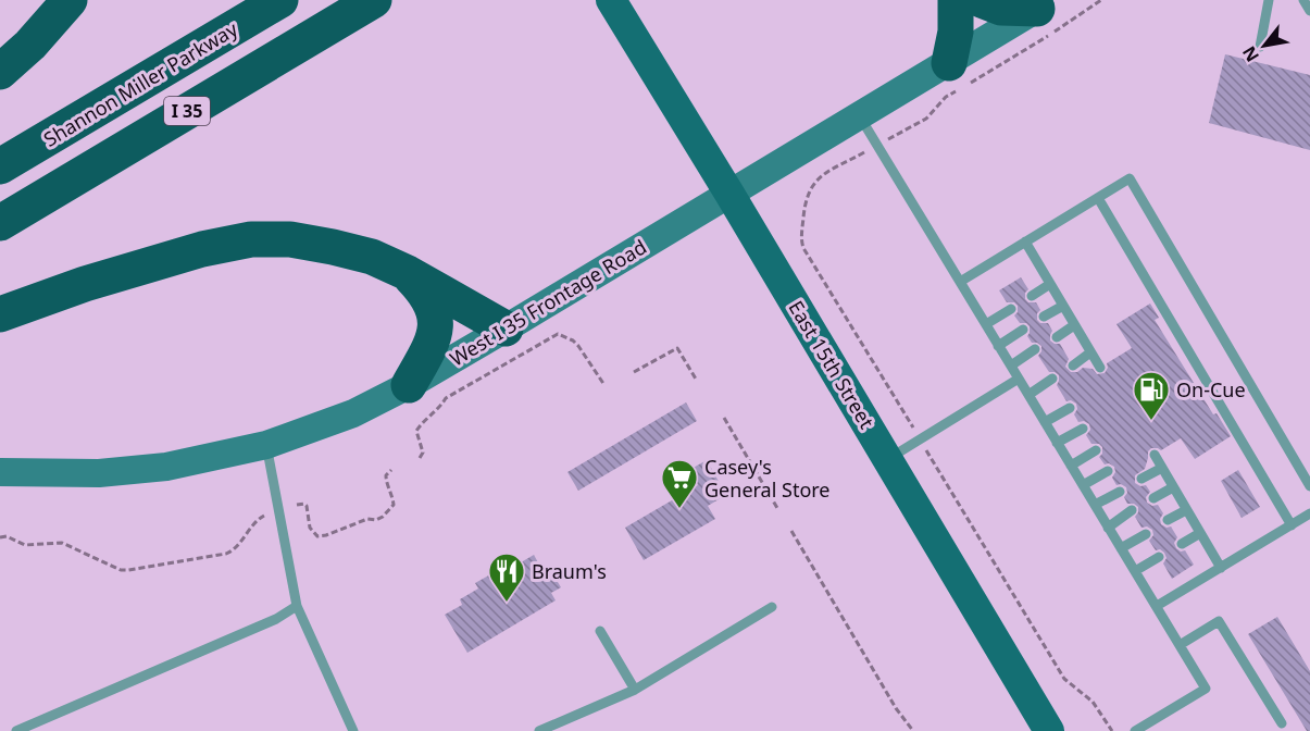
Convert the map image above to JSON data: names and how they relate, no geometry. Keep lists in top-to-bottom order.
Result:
{
  "streets": {
    "highway": ["Shannon Miller Parkway", "I 35"],
    "main road": ["East 15th Street"],
    "street": ["West I 35 Frontage Road"]
  },
  "crossings": [
    ["West I 35 Frontage Road", "East 15th Street"]
  ],
  "places": {
    "fuel station": ["On-Cue"],
    "supermarket": ["Casey's General Store"],
    "restaurant": ["Braum's"]
  },
  "north": "bottom left"
}
